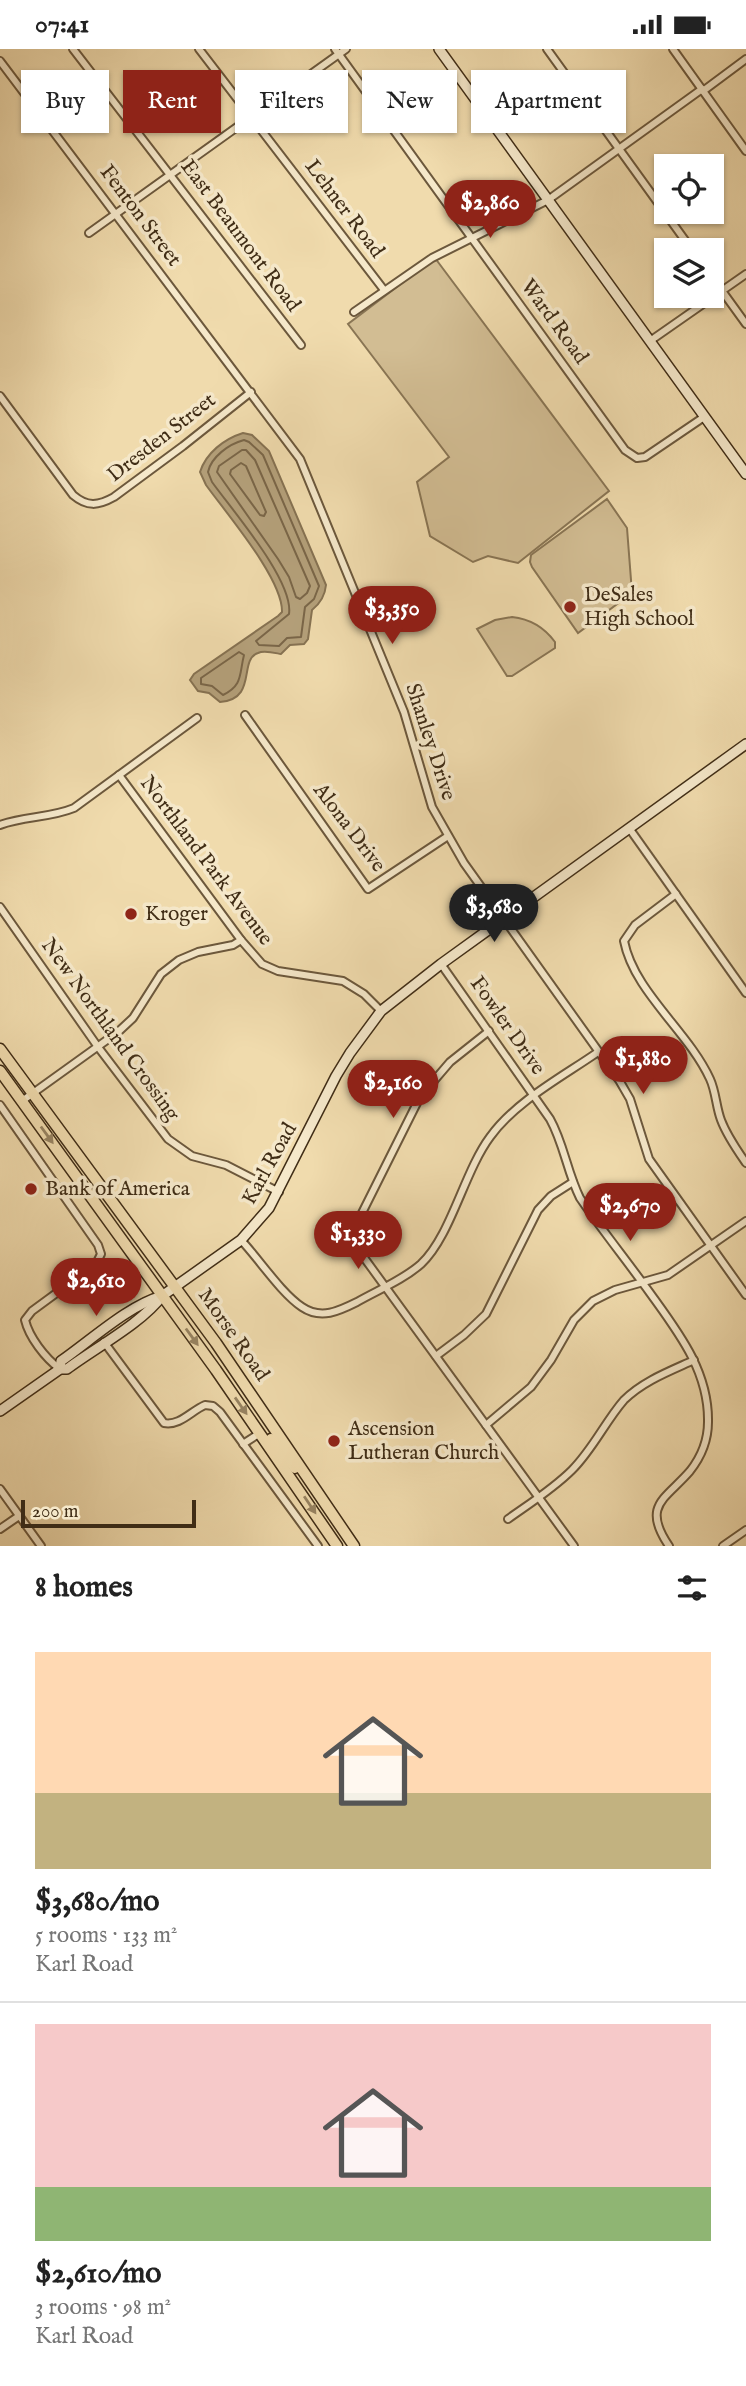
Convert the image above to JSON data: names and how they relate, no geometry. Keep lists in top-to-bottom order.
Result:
{
  "streets": {
    "main road": ["Karl Road", "Morse Road"],
    "street": [
      "Lehner Road",
      "Fenton Street",
      "East Beaumont Road",
      "Ward Road",
      "Dresden Street",
      "Shanley Drive",
      "Alona Drive",
      "Northland Park Avenue",
      "Fowler Drive",
      "New Northland Crossing"
    ]
  },
  "crossings": [
    ["Fenton Street", "Dresden Street"],
    ["Fenton Street", "Shanley Drive"],
    ["Dresden Street", "Shanley Drive"],
    ["Shanley Drive", "Alona Drive"],
    ["Shanley Drive", "Karl Road"],
    ["Northland Park Avenue", "Karl Road"],
    ["Fowler Drive", "Karl Road"],
    ["New Northland Crossing", "Karl Road"],
    ["Karl Road", "Morse Road"]
  ],
  "places": [
    "DeSales High School",
    "Kroger",
    "Bank of America",
    "Ascension Lutheran Church"
  ],
  "scale_bar": "200 m",
  "page": {
    "status": "07:41",
    "chip": [
      "Buy",
      "Rent",
      "Filters",
      "New",
      "Apartment"
    ],
    "price": [
      "$2,860",
      "$3,350",
      "$3,680",
      "$1,880",
      "$2,160",
      "$2,670",
      "$1,330",
      "$2,610"
    ],
    "scale": "200 m",
    "heading": "8 homes",
    "list": [
      {
        "name": "$3,680/mo",
        "note": "5 rooms · 133 m² · Karl Road"
      },
      {
        "name": "$2,610/mo",
        "note": "3 rooms · 98 m² · Karl Road"
      }
    ]
  }
}
